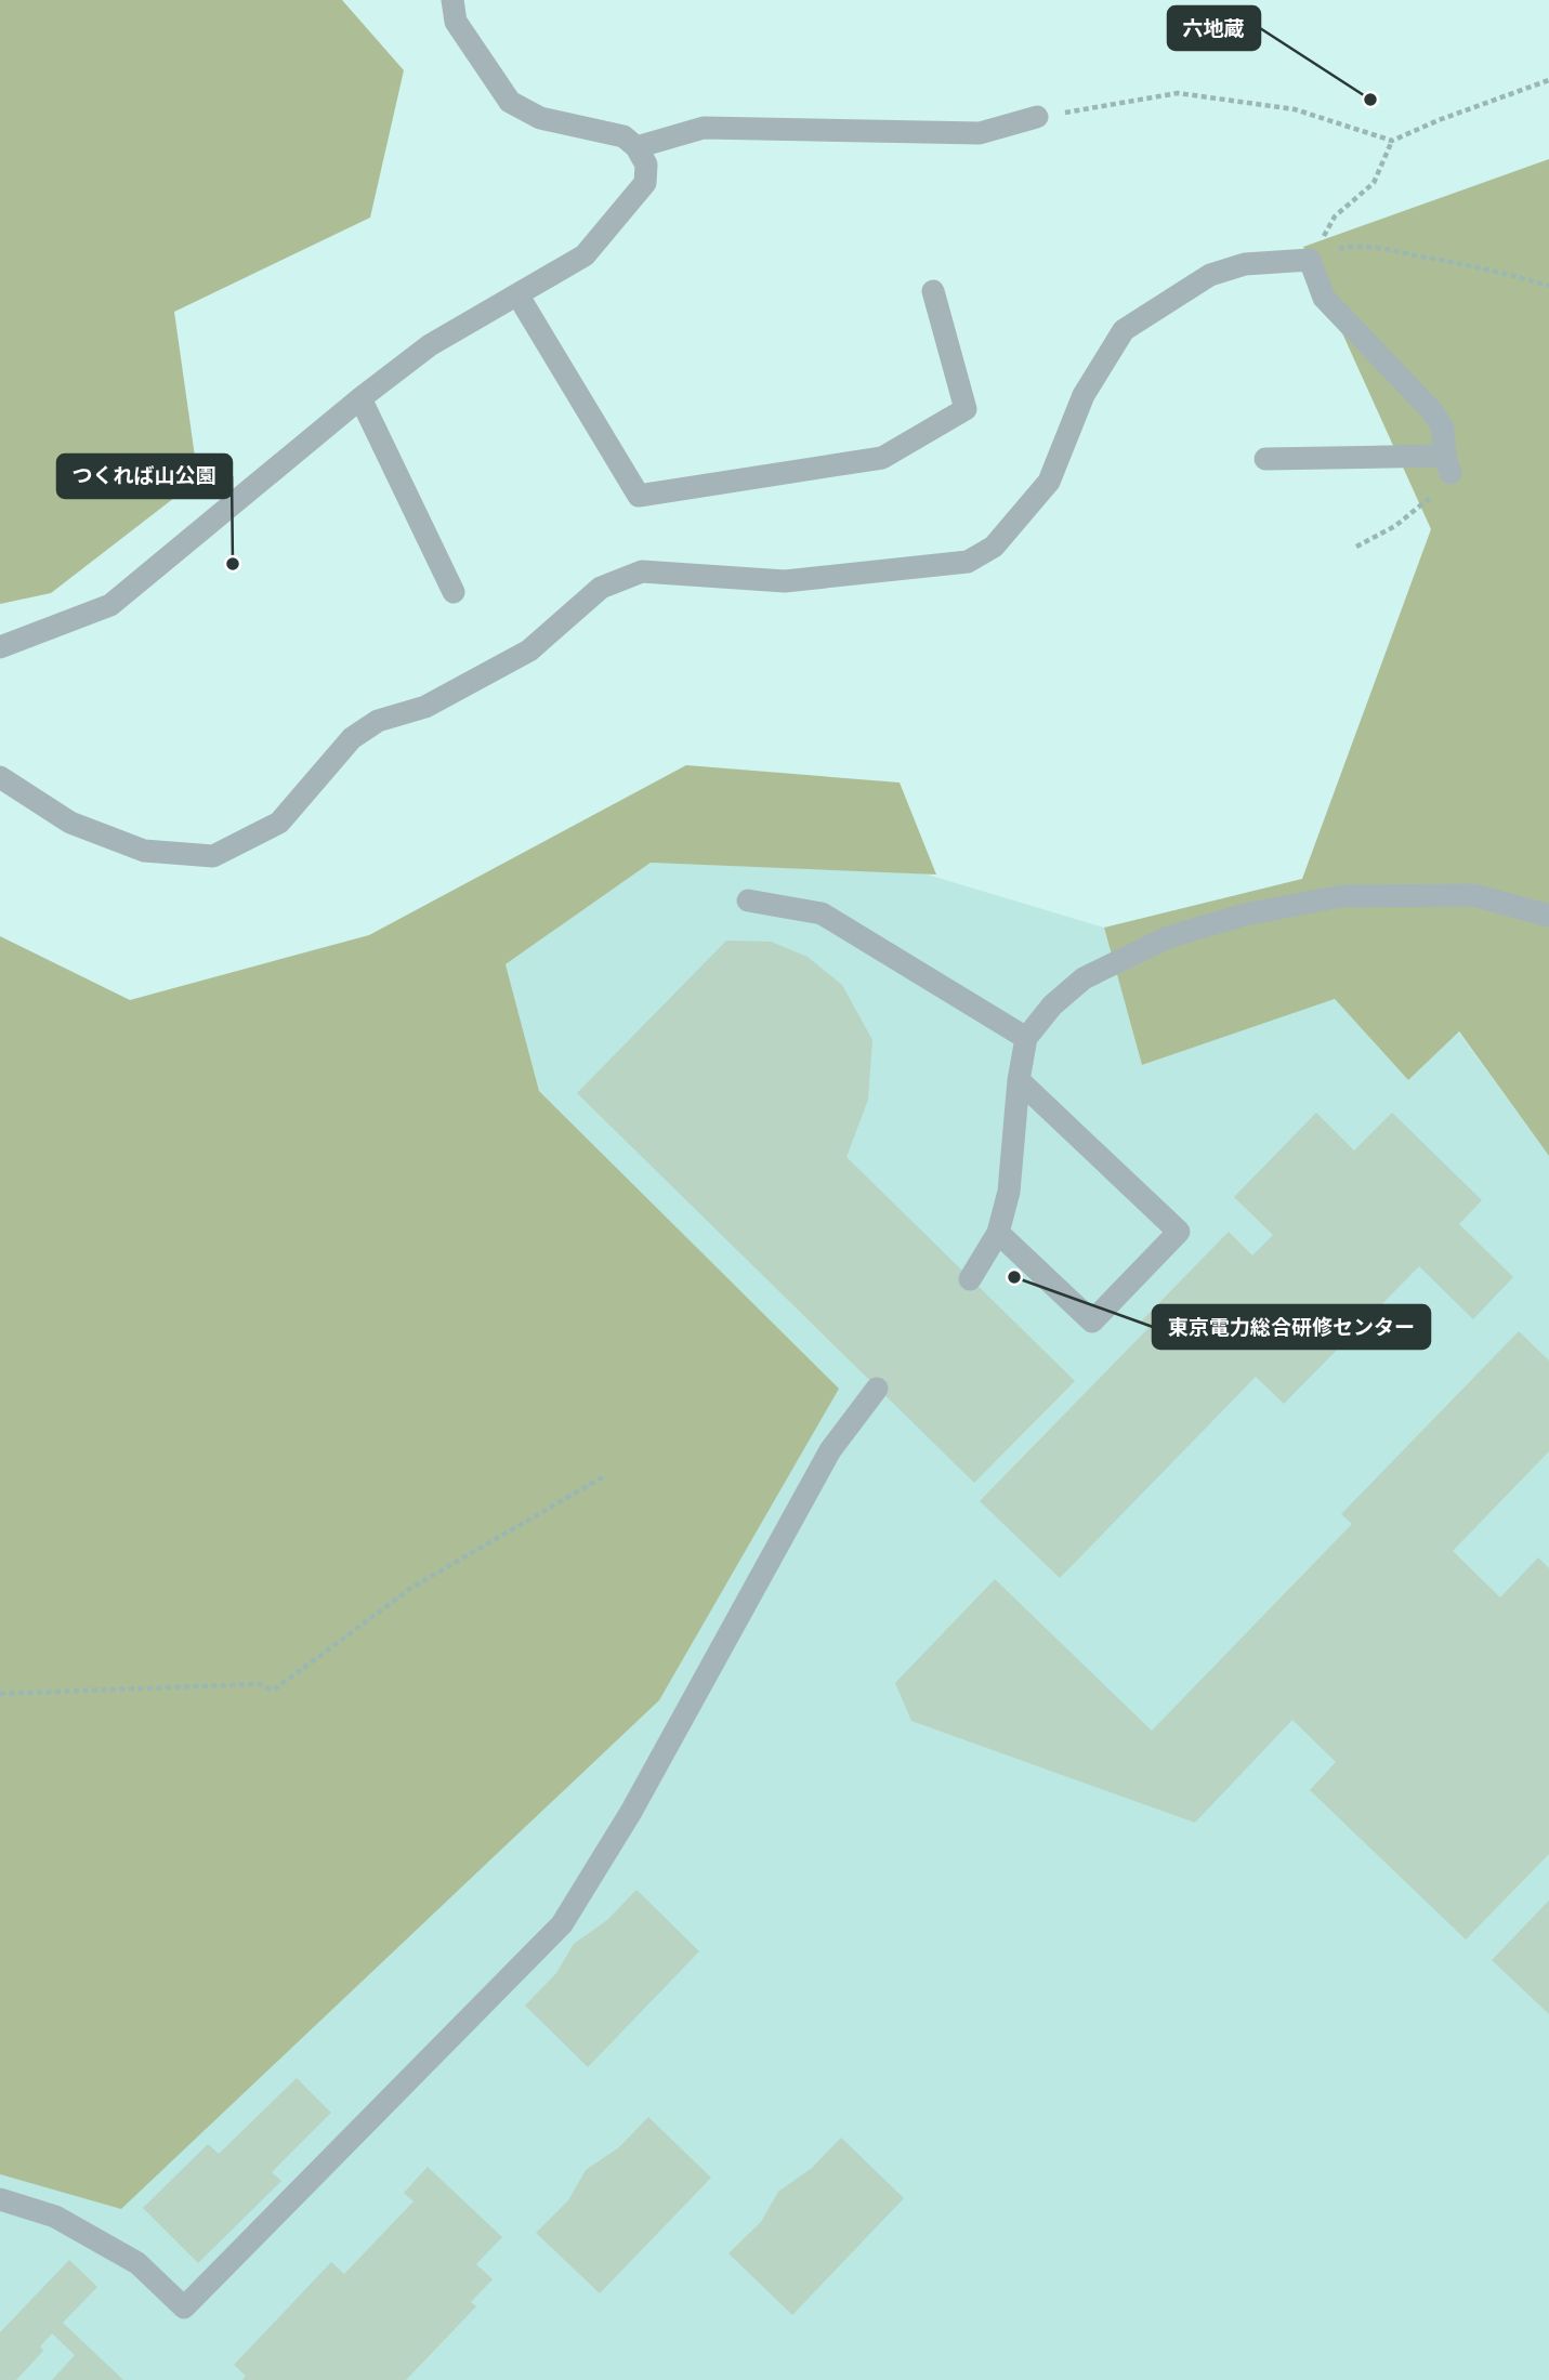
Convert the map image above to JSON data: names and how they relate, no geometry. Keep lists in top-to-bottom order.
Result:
{
  "places": ["六地蔵", "つくれば山公園", "東京電力総合研修センター"]
}
